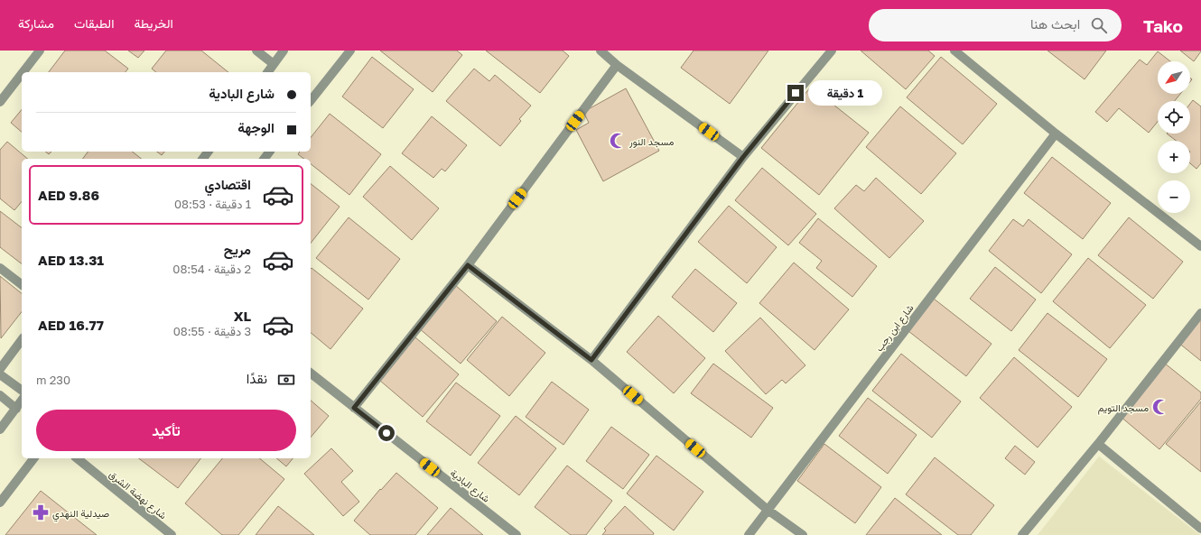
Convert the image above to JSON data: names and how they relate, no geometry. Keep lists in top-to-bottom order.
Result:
{
  "streets": {
    "street": ["شارع ابن رجب", "شارع البادية", "شارع نهضة الشرق"]
  },
  "places": {
    "mosque": ["مسجد النور", "مسجد التويم"],
    "pharmacy": ["صيدلية النهدي"]
  },
  "north": "bottom left",
  "page": {
    "header": "Tako",
    "search": "ابحث هنا",
    "nav": ["الخريطة", "الطبقات", "مشاركة"],
    "map_buttons": ["+", "−"],
    "banner": ["شارع البادية", "الوجهة"],
    "bubble": "1 دقيقة",
    "list": [
      {
        "name": "اقتصادي",
        "note": "1 دقيقة · 08:53",
        "value": "AED 9.86"
      },
      {
        "name": "مريح",
        "note": "2 دقيقة · 08:54",
        "value": "AED 13.31"
      },
      {
        "name": "XL",
        "note": "3 دقيقة · 08:55",
        "value": "AED 16.77"
      }
    ],
    "pay": ["نقدًا", "230 m"],
    "buttons": "تأكيد"
  }
}
